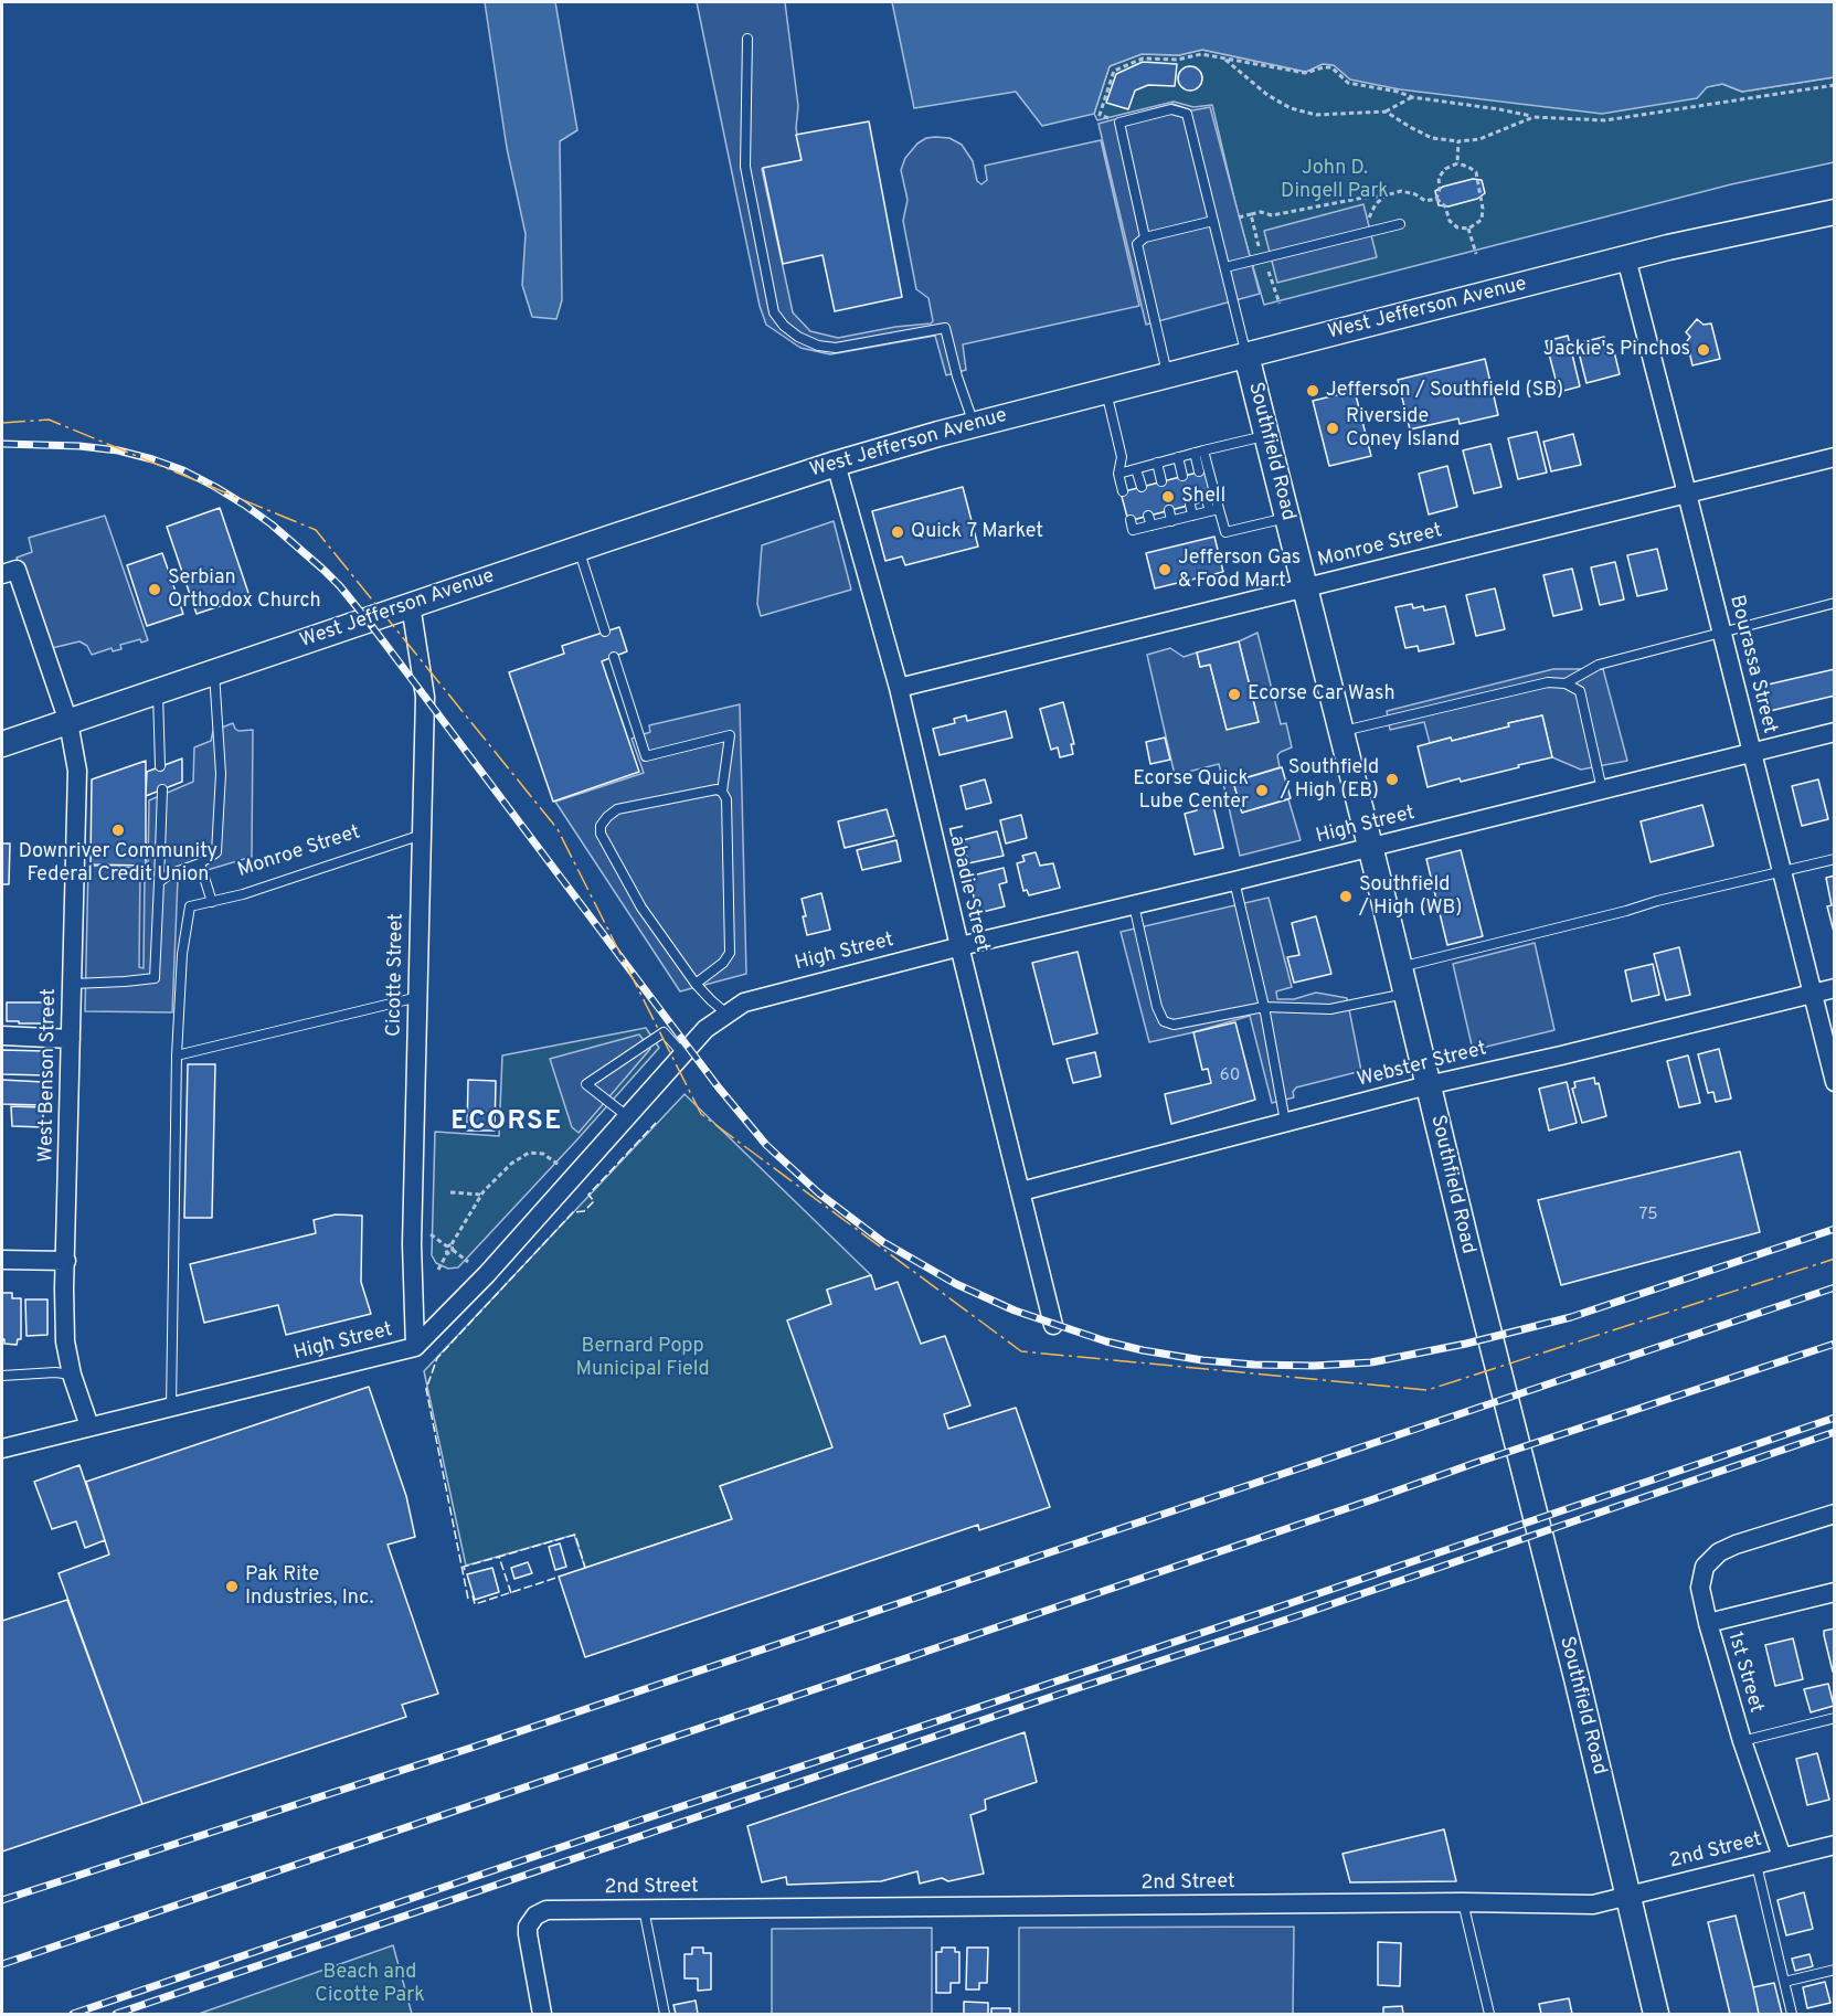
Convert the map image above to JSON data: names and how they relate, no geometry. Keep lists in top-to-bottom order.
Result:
{
  "streets": {
    "main road": ["West Jefferson Avenue", "Southfield Road"],
    "street": [
      "Monroe Street",
      "Bourassa Street",
      "High Street",
      "Labadie Street",
      "Cicotte Street",
      "Webster Street",
      "West Benson Street",
      "1st Street",
      "2nd Street"
    ]
  },
  "crossings": [
    ["West Jefferson Avenue", "Southfield Road"],
    ["West Jefferson Avenue", "Bourassa Street"],
    ["West Jefferson Avenue", "Labadie Street"],
    ["West Jefferson Avenue", "Cicotte Street"],
    ["West Jefferson Avenue", "West Benson Street"],
    ["Southfield Road", "Monroe Street"],
    ["Southfield Road", "High Street"],
    ["Southfield Road", "Webster Street"],
    ["Southfield Road", "2nd Street"],
    ["Monroe Street", "Bourassa Street"],
    ["Monroe Street", "Labadie Street"],
    ["Monroe Street", "Cicotte Street"],
    ["Bourassa Street", "High Street"],
    ["Bourassa Street", "Webster Street"],
    ["High Street", "Labadie Street"],
    ["High Street", "Cicotte Street"],
    ["High Street", "West Benson Street"],
    ["Labadie Street", "Webster Street"],
    ["1st Street", "2nd Street"]
  ],
  "districts": ["ECORSE"],
  "parks": ["John D. Dingell Park", "Bernard Popp Municipal Field", "Beach and Cicotte Park"],
  "places": [
    "Jackie's Pinchos",
    "Jefferson / Southfield (SB)",
    "Riverside Coney Island",
    "Shell",
    "Quick 7 Market",
    "Jefferson Gas & Food Mart",
    "Serbian Orthodox Church",
    "Ecorse Car Wash",
    "Southfield / High (EB)",
    "Ecorse Quick Lube Center",
    "Downriver Community Federal Credit Union",
    "Southfield / High (WB)",
    "Pak Rite Industries, Inc."
  ],
  "house_numbers": ["60", "75"]
}
